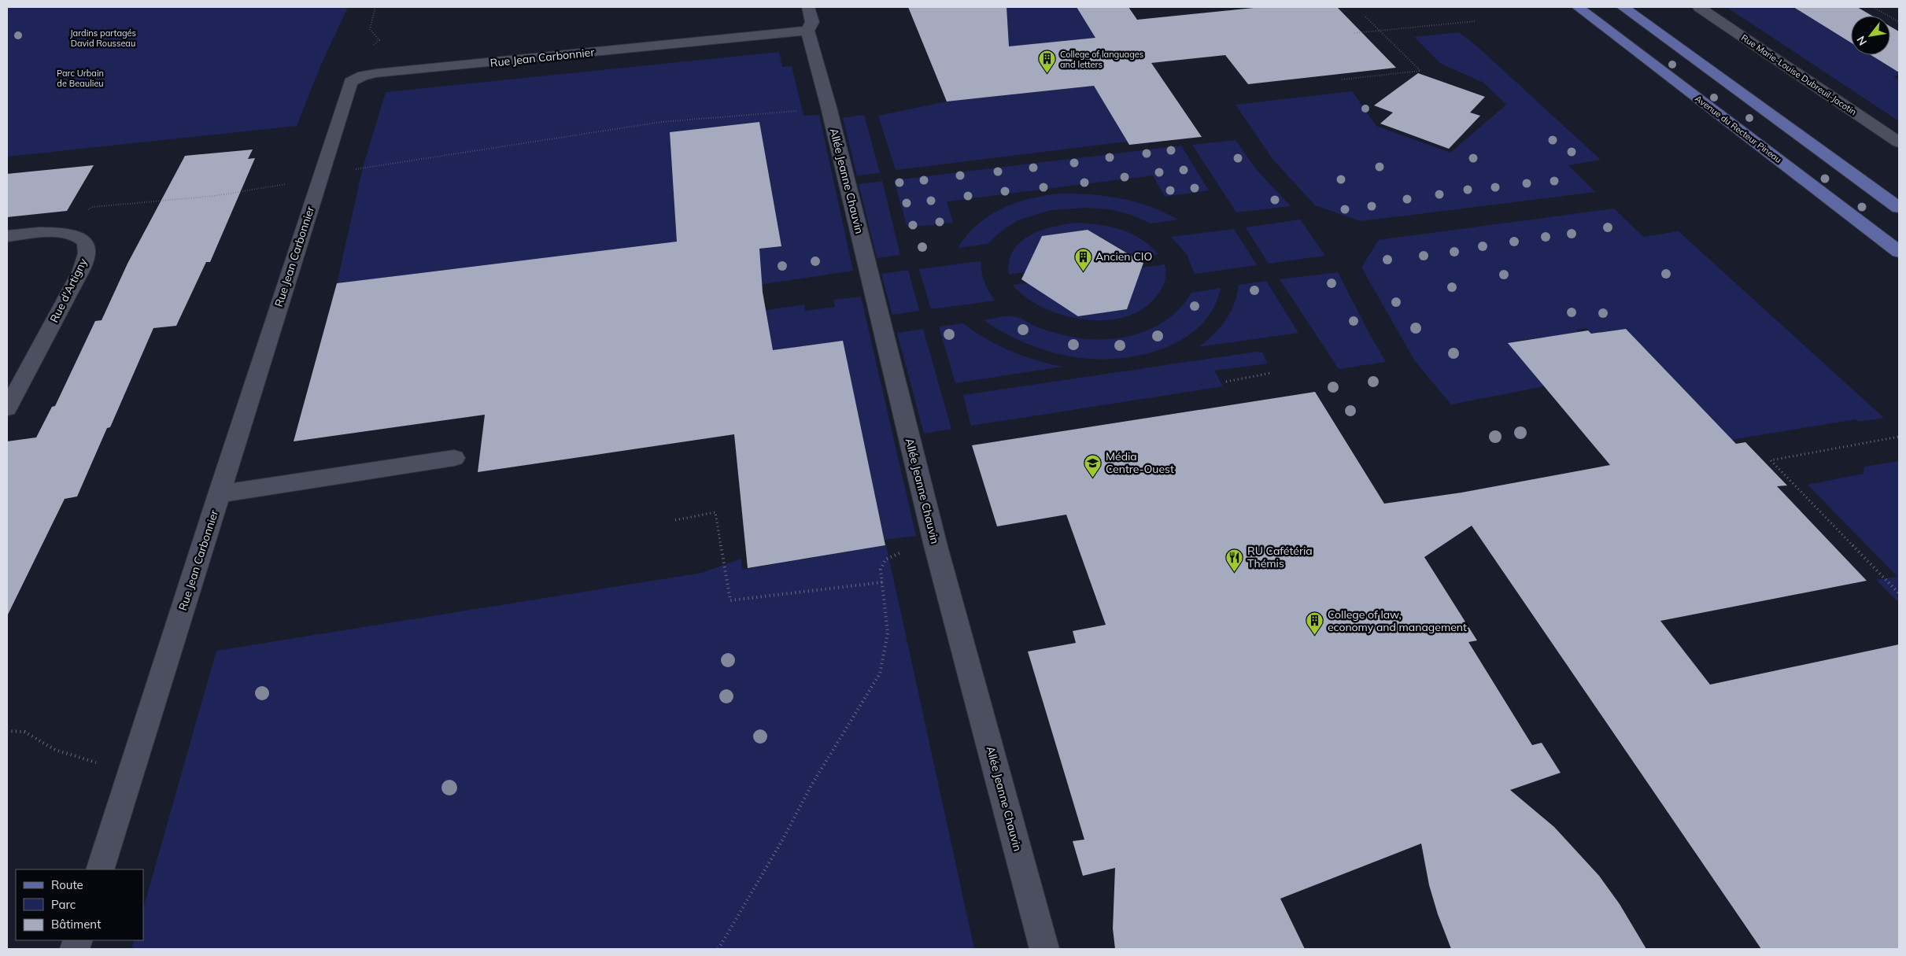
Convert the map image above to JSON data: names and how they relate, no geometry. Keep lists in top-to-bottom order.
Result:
{
  "streets": {
    "main road": ["Avenue du Recteur Pineau"],
    "street": [
      "Rue Jean Carbonnier",
      "Rue Marie-Louise Dubreuil-Jacotin",
      "Allée Jeanne Chauvin",
      "Rue d'Artigny"
    ]
  },
  "crossings": [
    ["Rue Jean Carbonnier", "Allée Jeanne Chauvin"]
  ],
  "parks": ["Jardins partagés David Rousseau", "Parc Urbain de Beaulieu"],
  "places": {
    "building": ["College of languages and letters", "Ancien CIO", "College of law, economy and management"],
    "school or university": ["Média Centre-Ouest"],
    "restaurant": ["RU Cafétéria Thémis"]
  },
  "legend": ["Route", "Parc", "Bâtiment"],
  "north": "bottom left"
}
